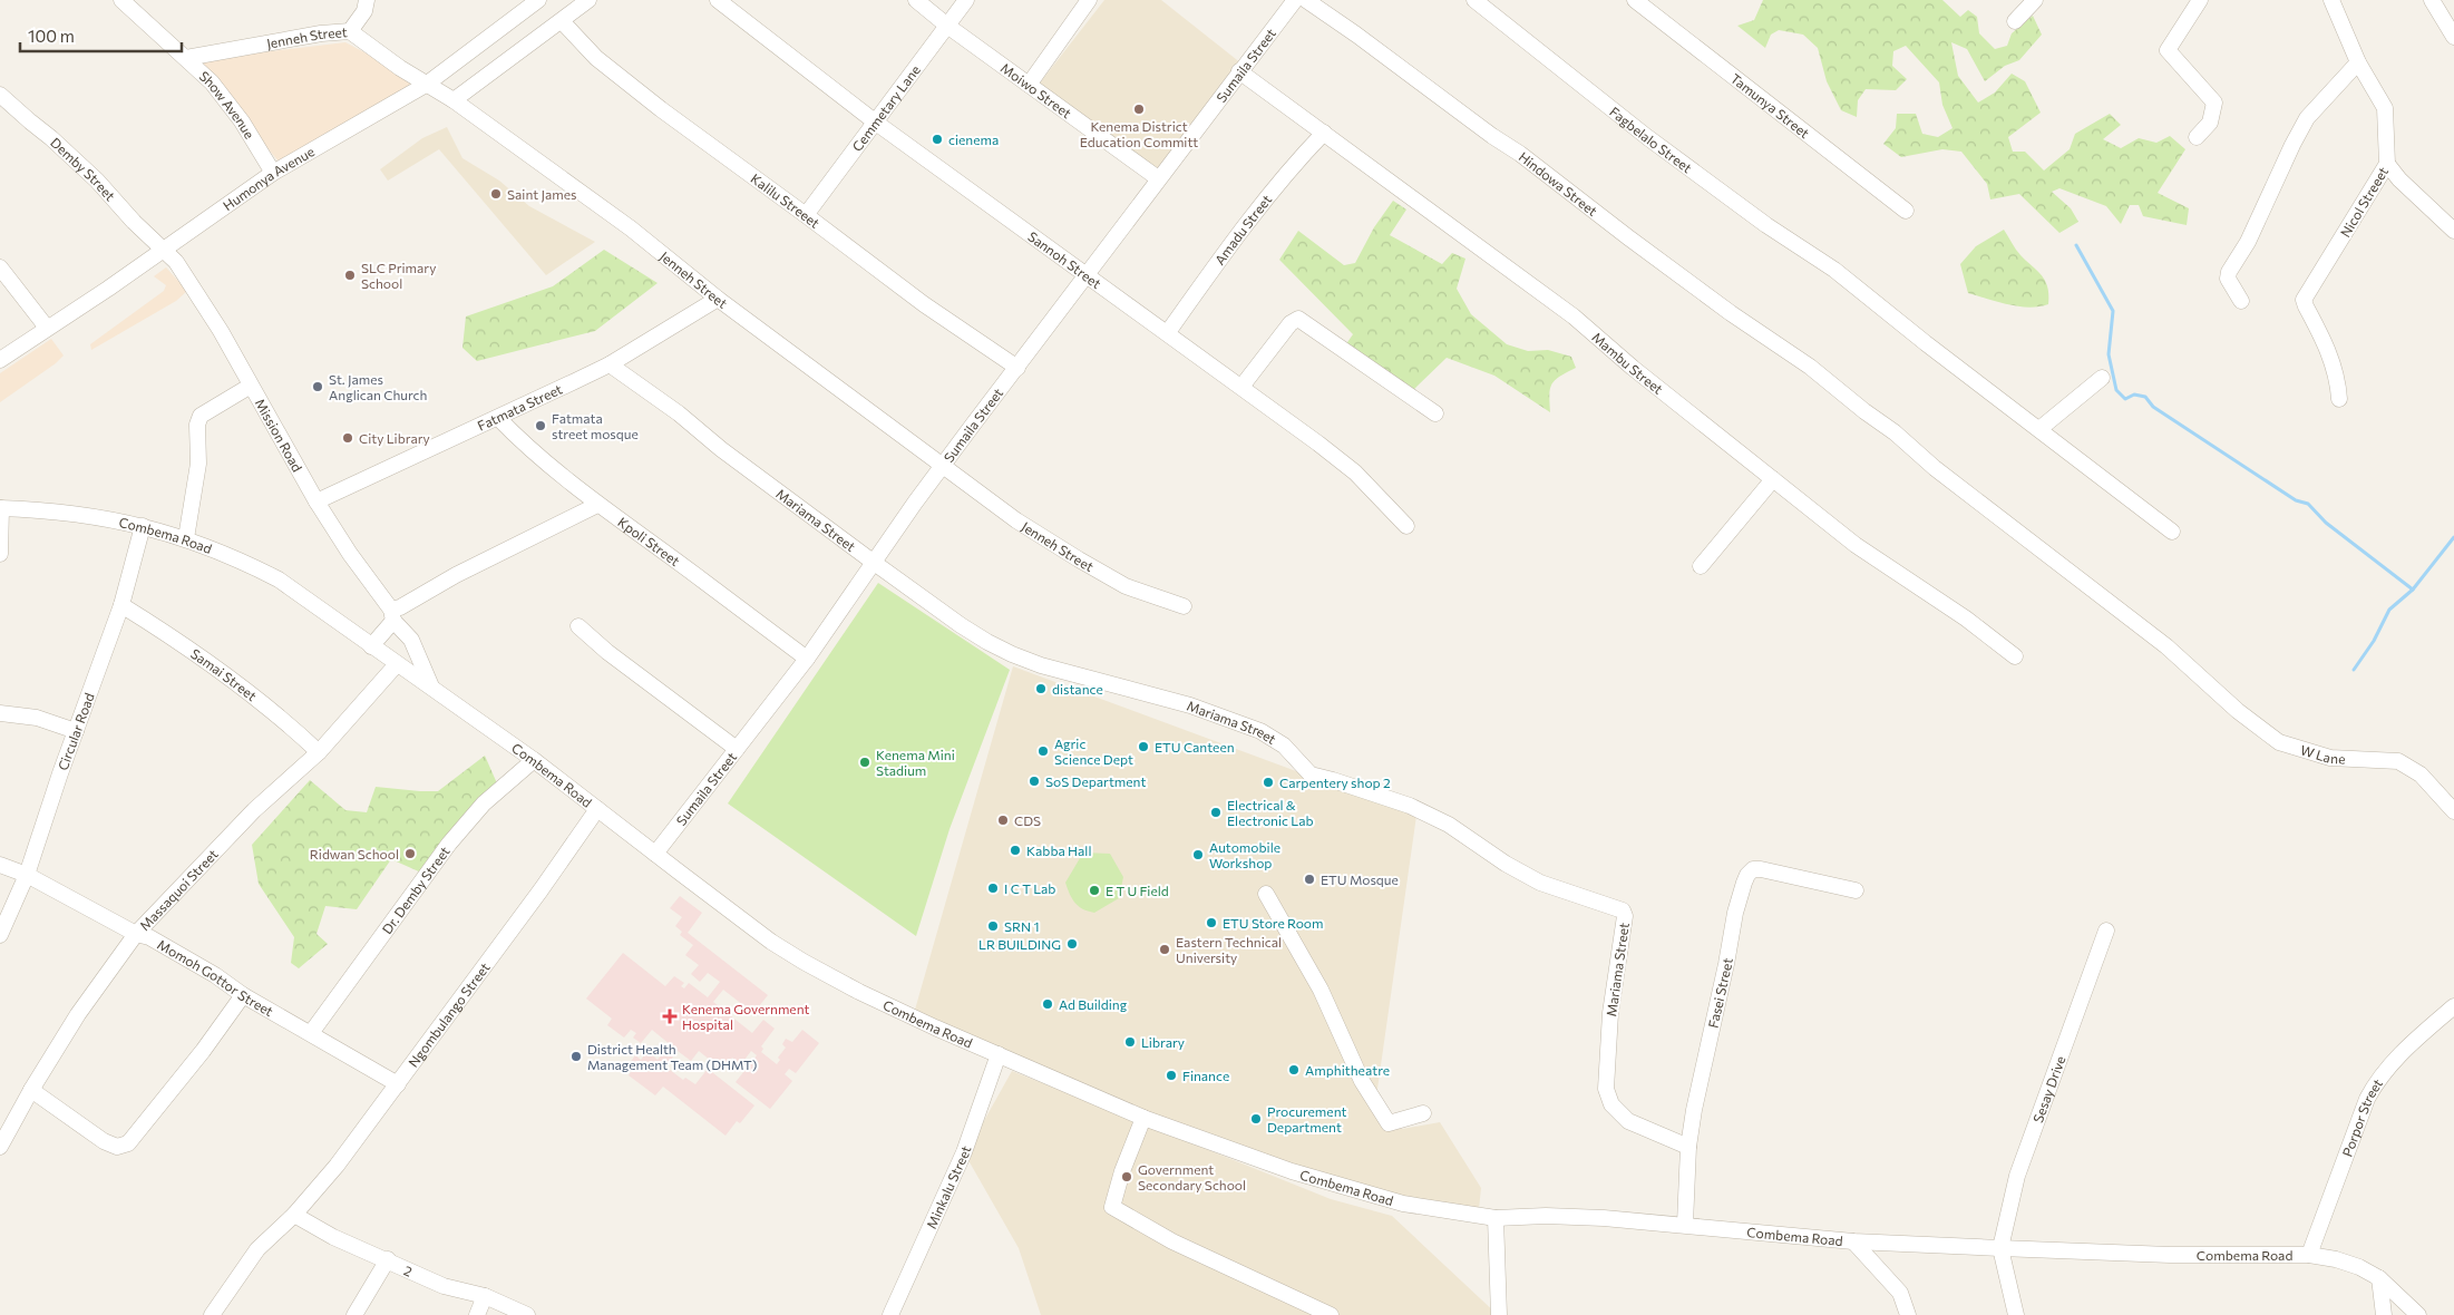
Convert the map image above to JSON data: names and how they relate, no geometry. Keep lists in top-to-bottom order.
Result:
{
  "streets": {
    "street": [
      "Jenneh Street",
      "Sumaila Street",
      "Moiwo Street",
      "Show Avenue",
      "Tamunya Street",
      "Cemmetary Lane",
      "Fagbelalo Street",
      "Demby Street",
      "Humonya Avenue",
      "Hindowa Street",
      "Kalilu Streeet",
      "Nicol Streeet",
      "Amadu Street",
      "Sannoh Street",
      "Mambu Street",
      "Fatmata Street",
      "Mission Road",
      "Mariama Street",
      "Combema Road",
      "Kpoli Street",
      "Samai Street",
      "Circular Road",
      "W Lane",
      "Massaquoi Street",
      "Dr. Demby Street",
      "Momoh Gottor Street",
      "Fasei Street",
      "Ngombulango Street",
      "Sesay Drive",
      "Porpor Street",
      "Minkalu Street",
      "2"
    ]
  },
  "crossings": [
    ["Jenneh Street", "Sumaila Street"],
    ["Jenneh Street", "Show Avenue"],
    ["Jenneh Street", "Humonya Avenue"],
    ["Jenneh Street", "Fatmata Street"],
    ["Sumaila Street", "Moiwo Street"],
    ["Sumaila Street", "Kalilu Streeet"],
    ["Sumaila Street", "Sannoh Street"],
    ["Sumaila Street", "Mambu Street"],
    ["Sumaila Street", "Mariama Street"],
    ["Sumaila Street", "Combema Road"],
    ["Sumaila Street", "Kpoli Street"],
    ["Moiwo Street", "Cemmetary Lane"],
    ["Show Avenue", "Humonya Avenue"],
    ["Cemmetary Lane", "Kalilu Streeet"],
    ["Cemmetary Lane", "Sannoh Street"],
    ["Demby Street", "Humonya Avenue"],
    ["Demby Street", "Mission Road"],
    ["Humonya Avenue", "Mission Road"],
    ["Hindowa Street", "W Lane"],
    ["Amadu Street", "Sannoh Street"],
    ["Amadu Street", "Mambu Street"],
    ["Fatmata Street", "Mission Road"],
    ["Fatmata Street", "Mariama Street"],
    ["Fatmata Street", "Kpoli Street"],
    ["Mission Road", "Combema Road"],
    ["Mariama Street", "Fasei Street"],
    ["Combema Road", "Circular Road"],
    ["Combema Road", "Massaquoi Street"],
    ["Combema Road", "Dr. Demby Street"],
    ["Combema Road", "Fasei Street"],
    ["Combema Road", "Ngombulango Street"],
    ["Combema Road", "Sesay Drive"],
    ["Combema Road", "Porpor Street"],
    ["Combema Road", "Minkalu Street"],
    ["Samai Street", "Circular Road"],
    ["Samai Street", "Massaquoi Street"],
    ["Circular Road", "Momoh Gottor Street"],
    ["Massaquoi Street", "Momoh Gottor Street"],
    ["Dr. Demby Street", "Momoh Gottor Street"],
    ["Momoh Gottor Street", "Ngombulango Street"],
    ["Ngombulango Street", "2"]
  ],
  "places": {
    "other": [
      "Kenema District Education Committ",
      "cienema",
      "Saint James",
      "SLC Primary School",
      "St. James Anglican Church",
      "Fatmata street mosque",
      "City Library",
      "distance",
      "ETU Canteen",
      "Agric Science Dept",
      "Kenema Mini Stadium",
      "SoS Department",
      "Carpentery shop 2",
      "Electrical & Electronic Lab",
      "CDS",
      "Kabba Hall",
      "Ridwan School",
      "Automobile Workshop",
      "ETU Mosque",
      "I C T Lab",
      "E T U Field",
      "ETU Store Room",
      "SRN 1",
      "LR BUILDING",
      "Eastern Technical University",
      "Ad Building",
      "Library",
      "District Health Management Team (DHMT)",
      "Amphitheatre",
      "Finance",
      "Procurement Department",
      "Government Secondary School"
    ],
    "health": ["Kenema Government Hospital"]
  },
  "scale_bar": "100 m"
}
